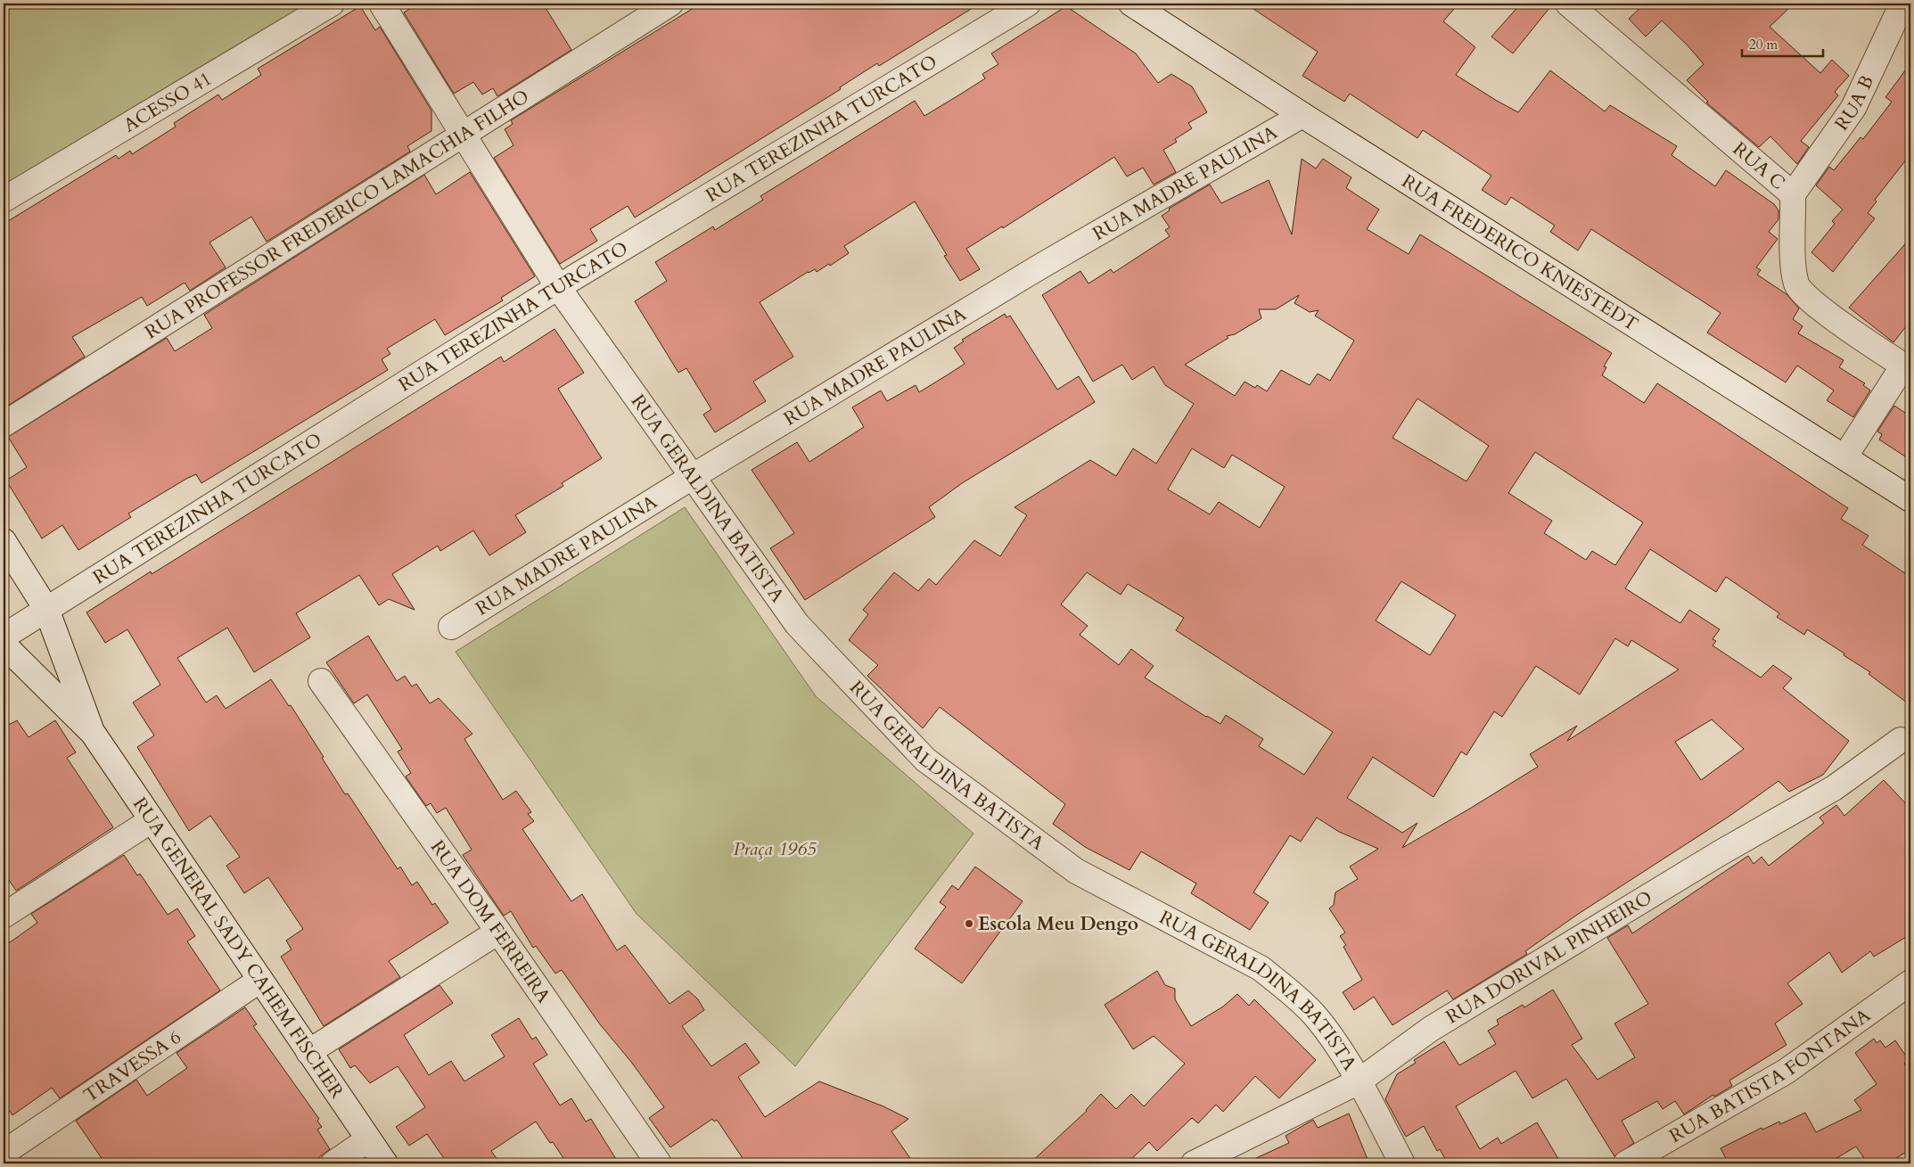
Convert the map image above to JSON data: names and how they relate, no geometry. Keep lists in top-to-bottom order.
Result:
{
  "streets": {
    "street": [
      "ACESSO 41",
      "RUA B",
      "RUA TEREZINHA TURCATO",
      "RUA C",
      "RUA MADRE PAULINA",
      "RUA PROFESSOR FREDERICO LAMACHIA FILHO",
      "RUA FREDERICO KNIESTEDT",
      "RUA GERALDINA BATISTA",
      "RUA DOM FERREIRA",
      "RUA GENERAL SADY CAHEM FISCHER",
      "RUA DORIVAL PINHEIRO",
      "TRAVESSA 6",
      "RUA BATISTA FONTANA"
    ]
  },
  "crossings": [
    ["RUA B", "RUA C"],
    ["RUA TEREZINHA TURCATO", "RUA GERALDINA BATISTA"],
    ["RUA MADRE PAULINA", "RUA FREDERICO KNIESTEDT"],
    ["RUA MADRE PAULINA", "RUA GERALDINA BATISTA"],
    ["RUA PROFESSOR FREDERICO LAMACHIA FILHO", "RUA GERALDINA BATISTA"],
    ["RUA GERALDINA BATISTA", "RUA DORIVAL PINHEIRO"],
    ["RUA GENERAL SADY CAHEM FISCHER", "TRAVESSA 6"]
  ],
  "parks": ["Praça 1965"],
  "places": ["Escola Meu Dengo"],
  "scale_bar": "20 m"
}
